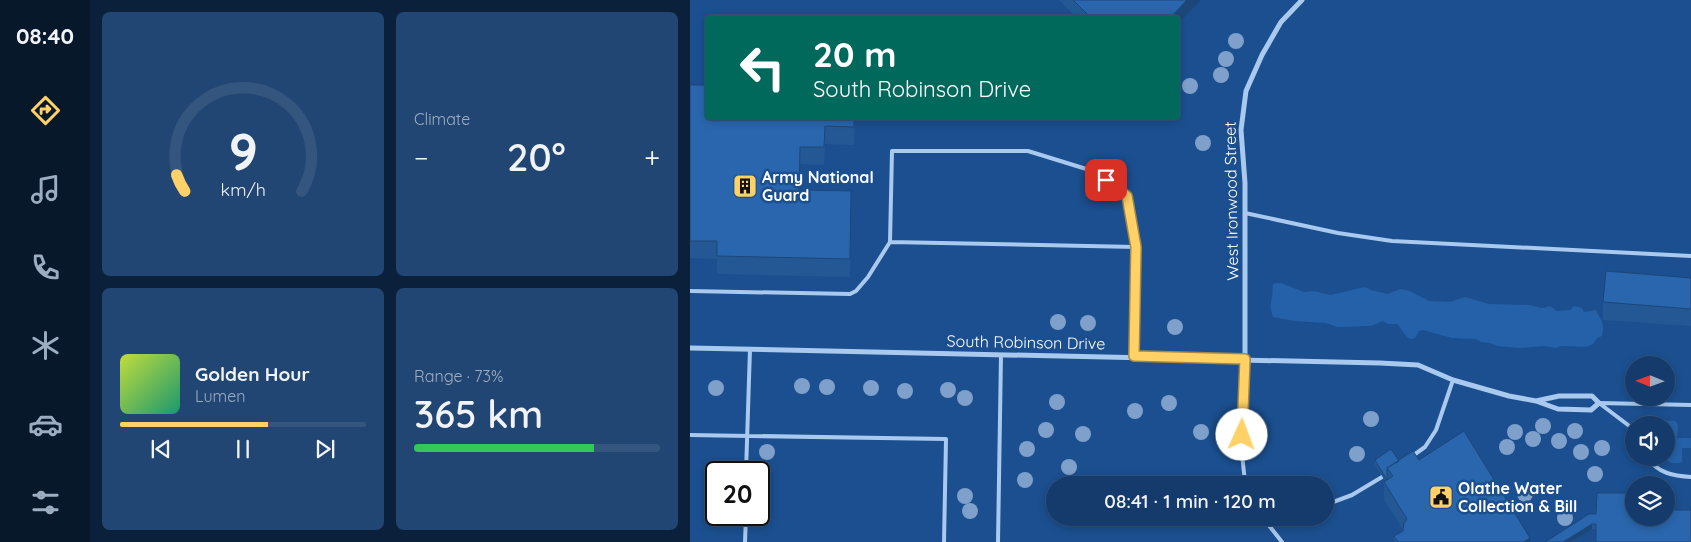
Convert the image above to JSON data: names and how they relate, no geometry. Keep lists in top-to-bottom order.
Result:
{
  "streets": {
    "street": ["West Ironwood Street", "South Robinson Drive"]
  },
  "crossings": [
    ["West Ironwood Street", "South Robinson Drive"]
  ],
  "places": {
    "building": ["Army National Guard"],
    "public building": ["Olathe Water Collection & Bill"]
  },
  "north": "left",
  "page": {
    "tabs": "08:40",
    "tile": [
      "Climate",
      ["Range · 73%", "365 km"]
    ],
    "turn": ["20 m", "South Robinson Drive"],
    "heat": ["−", "20°", "+"],
    "song": ["Golden Hour", "Lumen"],
    "limit": "20",
    "trip": "08:41 · 1 min · 120 m",
    "gauge": ["9", "km/h"]
  }
}
